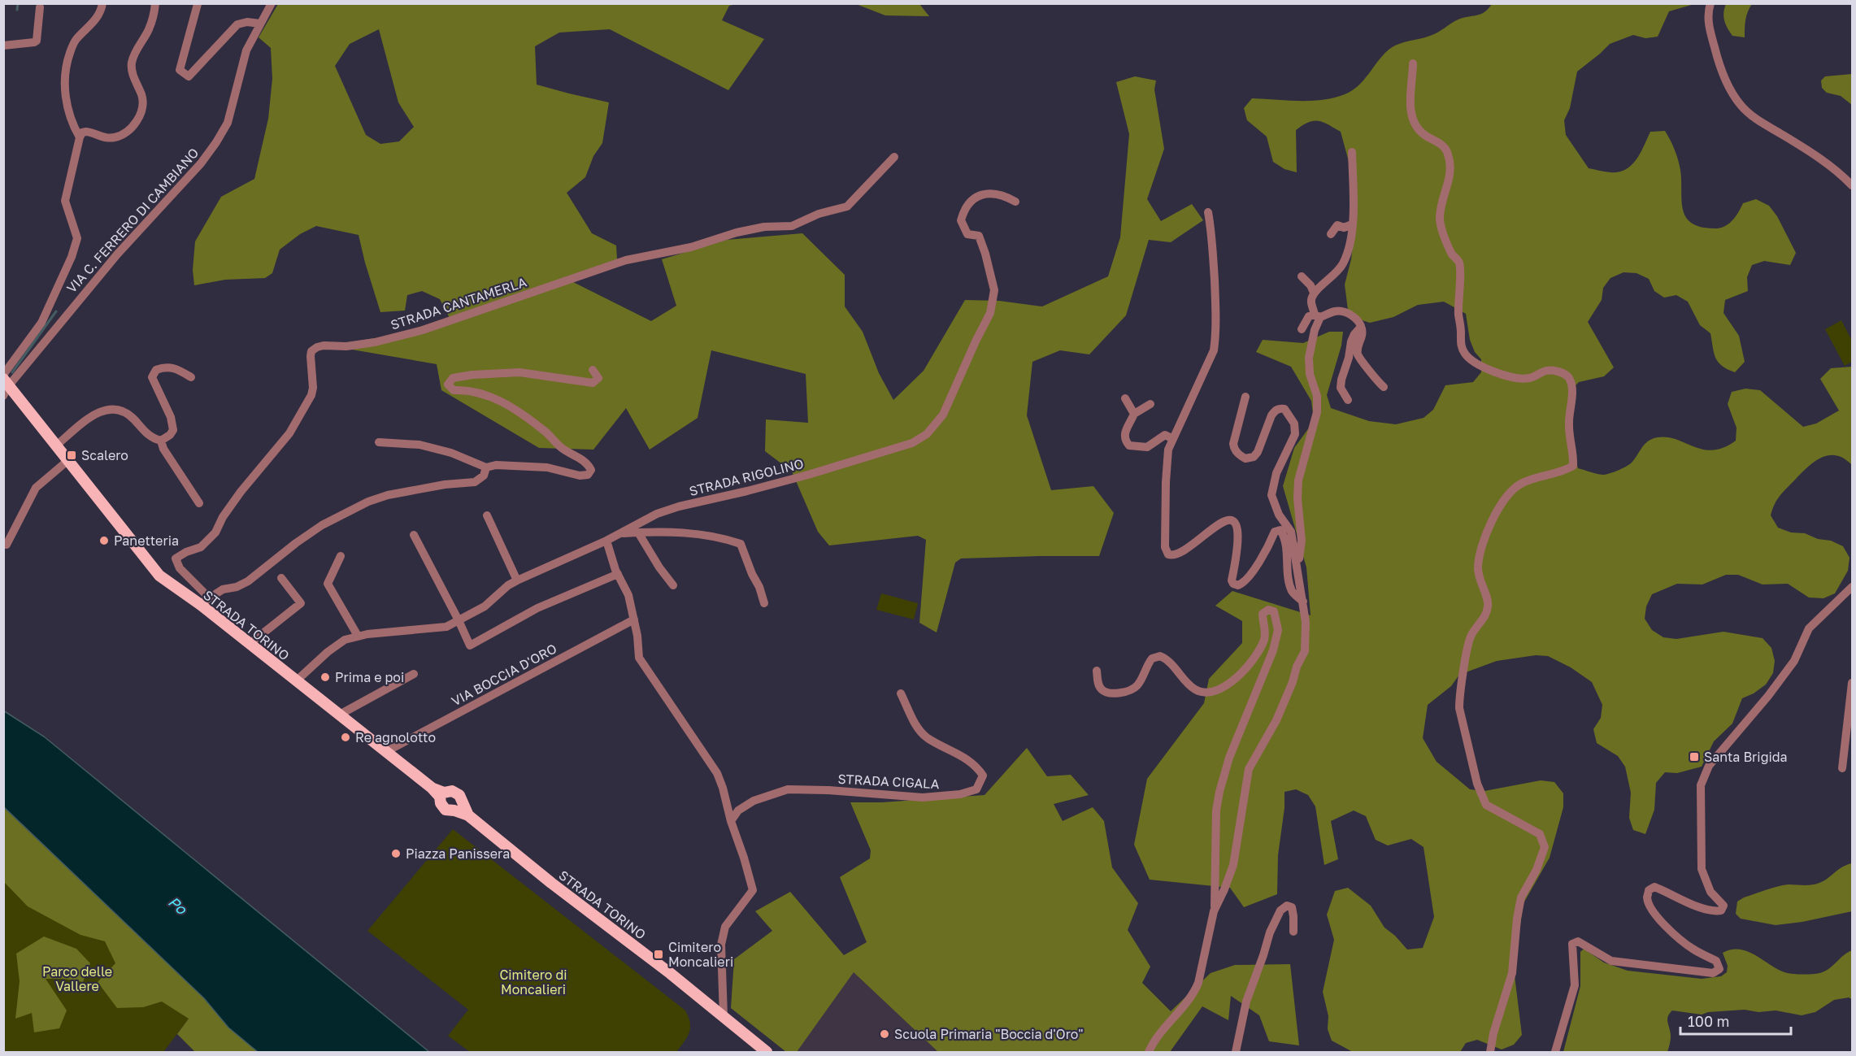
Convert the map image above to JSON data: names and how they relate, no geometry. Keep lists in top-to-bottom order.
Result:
{
  "streets": {
    "main road": ["STRADA TORINO"],
    "street": [
      "VIA C. FERRERO DI CAMBIANO",
      "STRADA CANTAMERLA",
      "STRADA RIGOLINO",
      "VIA BOCCIA D'ORO",
      "STRADA CIGALA"
    ]
  },
  "crossings": [
    ["VIA C. FERRERO DI CAMBIANO", "STRADA TORINO"],
    ["STRADA CANTAMERLA", "STRADA TORINO"],
    ["STRADA RIGOLINO", "STRADA TORINO"],
    ["STRADA TORINO", "VIA BOCCIA D'ORO"]
  ],
  "water": ["Po"],
  "parks": ["Parco delle Vallere", "Cimitero di Moncalieri"],
  "places": {
    "transit": ["Scalero", "Santa Brigida", "Cimitero Moncalieri"],
    "other": [
      "Panetteria",
      "Prima e poi",
      "Re agnolotto",
      "Piazza Panissera",
      "Scuola Primaria \"Boccia d'Oro\""
    ]
  },
  "scale_bar": "100 m"
}
